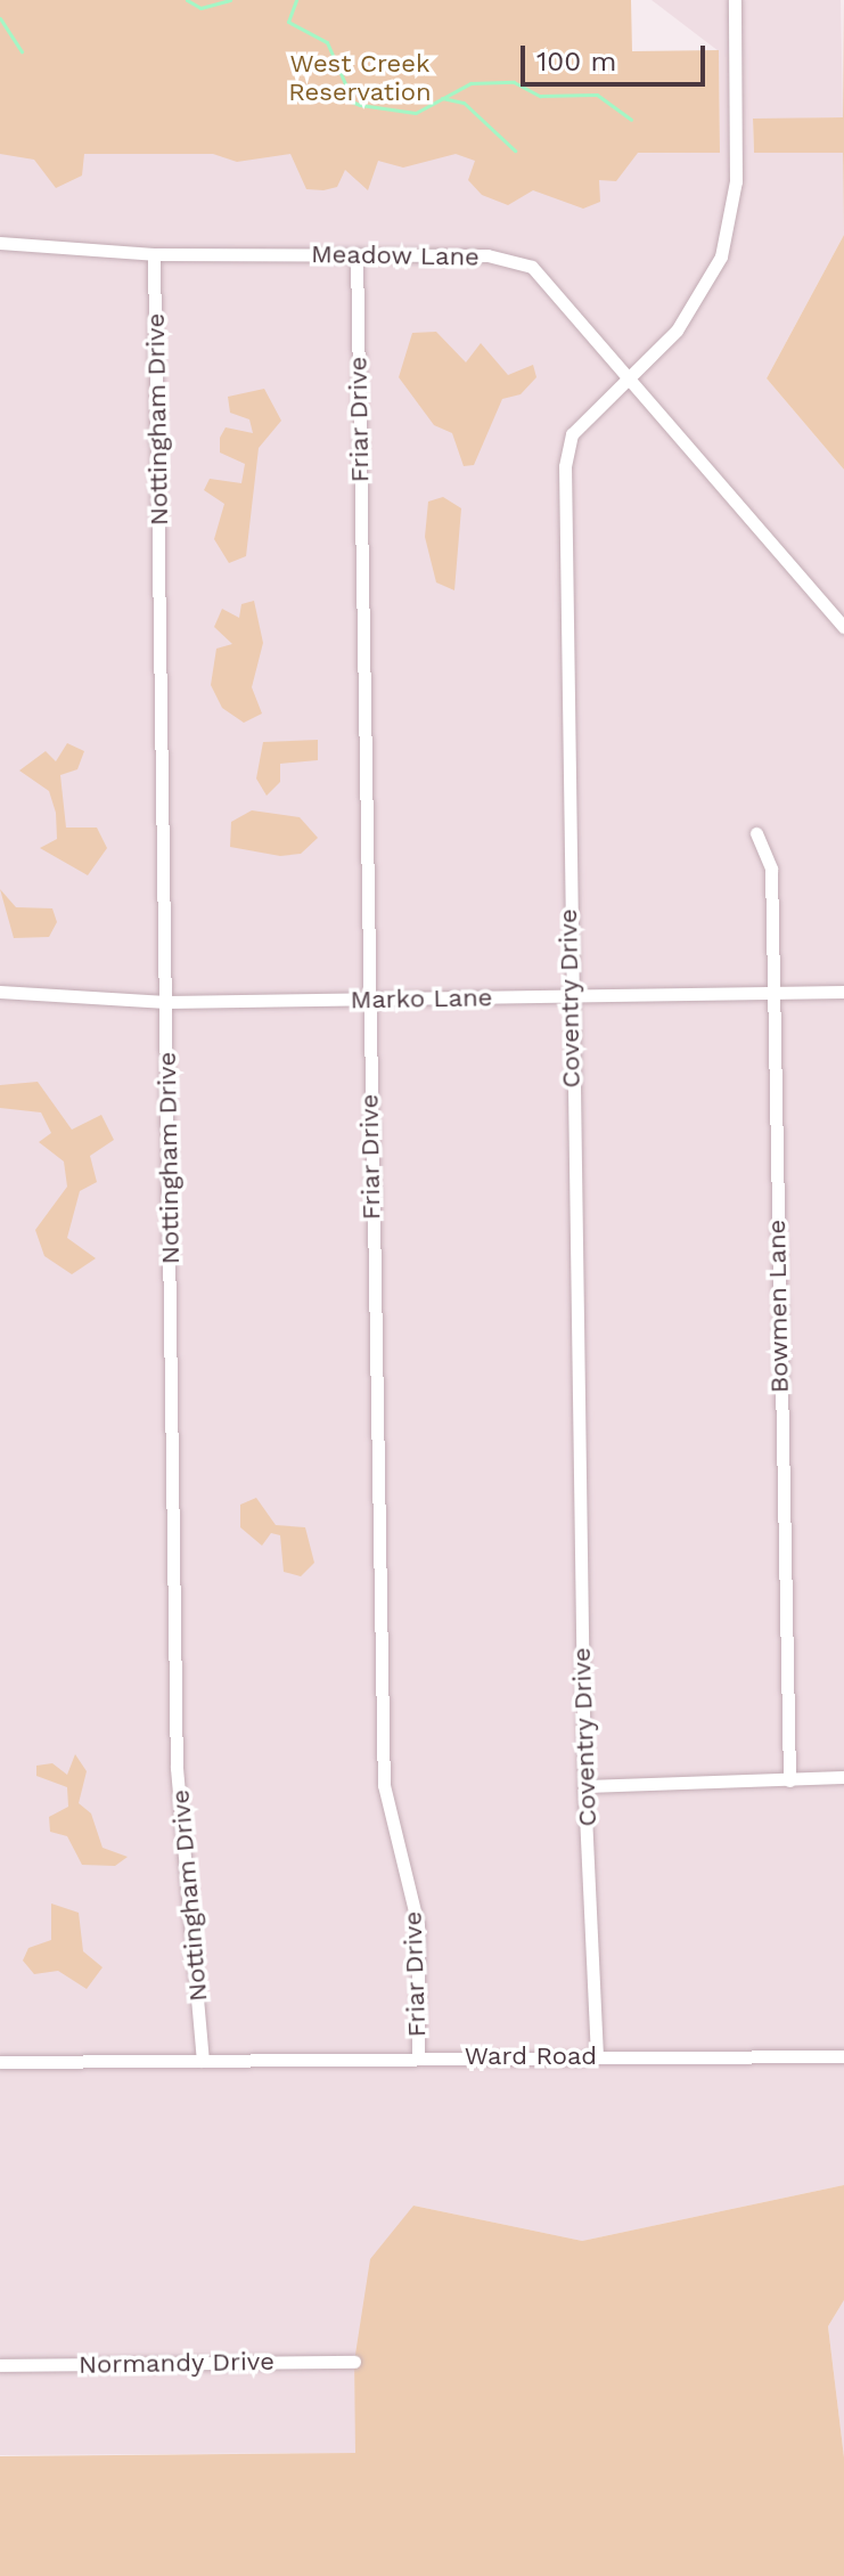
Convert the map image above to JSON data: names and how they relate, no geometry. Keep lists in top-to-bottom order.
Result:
{
  "streets": {
    "street": [
      "Meadow Lane",
      "Nottingham Drive",
      "Friar Drive",
      "Marko Lane",
      "Coventry Drive",
      "Bowmen Lane",
      "Ward Road",
      "Normandy Drive"
    ]
  },
  "crossings": [
    ["Meadow Lane", "Nottingham Drive"],
    ["Meadow Lane", "Friar Drive"],
    ["Meadow Lane", "Coventry Drive"],
    ["Nottingham Drive", "Marko Lane"],
    ["Nottingham Drive", "Ward Road"],
    ["Friar Drive", "Marko Lane"],
    ["Friar Drive", "Ward Road"],
    ["Marko Lane", "Coventry Drive"],
    ["Marko Lane", "Bowmen Lane"],
    ["Coventry Drive", "Ward Road"]
  ],
  "parks": ["West Creek Reservation"],
  "scale_bar": "100 m"
}
